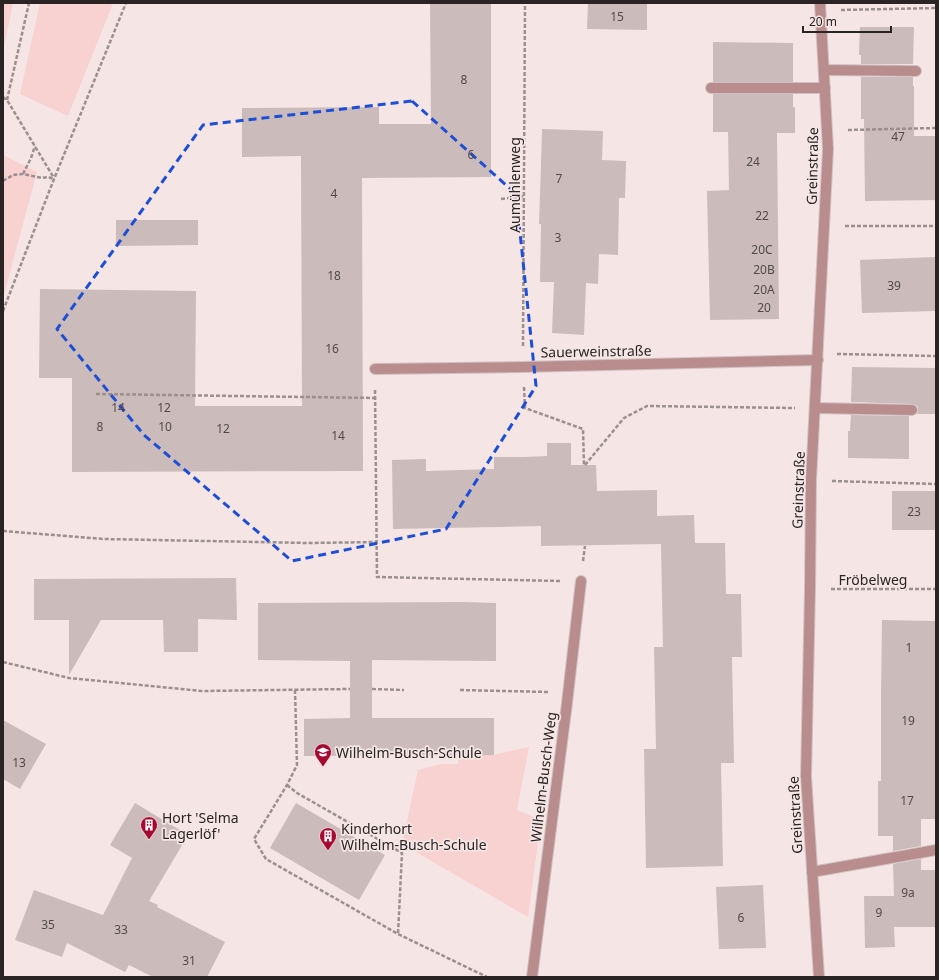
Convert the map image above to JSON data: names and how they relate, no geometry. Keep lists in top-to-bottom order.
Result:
{
  "streets": {
    "street": ["Greinstraße", "Sauerweinstraße", "Wilhelm-Busch-Weg"],
    "path": ["Aumühlenweg", "Fröbelweg"]
  },
  "crossings": [
    ["Greinstraße", "Aumühlenweg"],
    ["Greinstraße", "Sauerweinstraße"],
    ["Greinstraße", "Fröbelweg"],
    ["Aumühlenweg", "Sauerweinstraße"]
  ],
  "places": {
    "school or university": ["Wilhelm-Busch-Schule"],
    "building": ["Hort 'Selma Lagerlöf'", "Kinderhort Wilhelm-Busch-Schule"]
  },
  "house_numbers": [
    "15",
    "8",
    "47",
    "6",
    "24",
    "7",
    "4",
    "22",
    "3",
    "20C",
    "20B",
    "18",
    "39",
    "20A",
    "20",
    "16",
    "14",
    "12",
    "8",
    "10",
    "12",
    "14",
    "23",
    "1",
    "19",
    "13",
    "17",
    "9a",
    "9",
    "6",
    "35",
    "33",
    "31"
  ],
  "scale_bar": "20 m"
}
